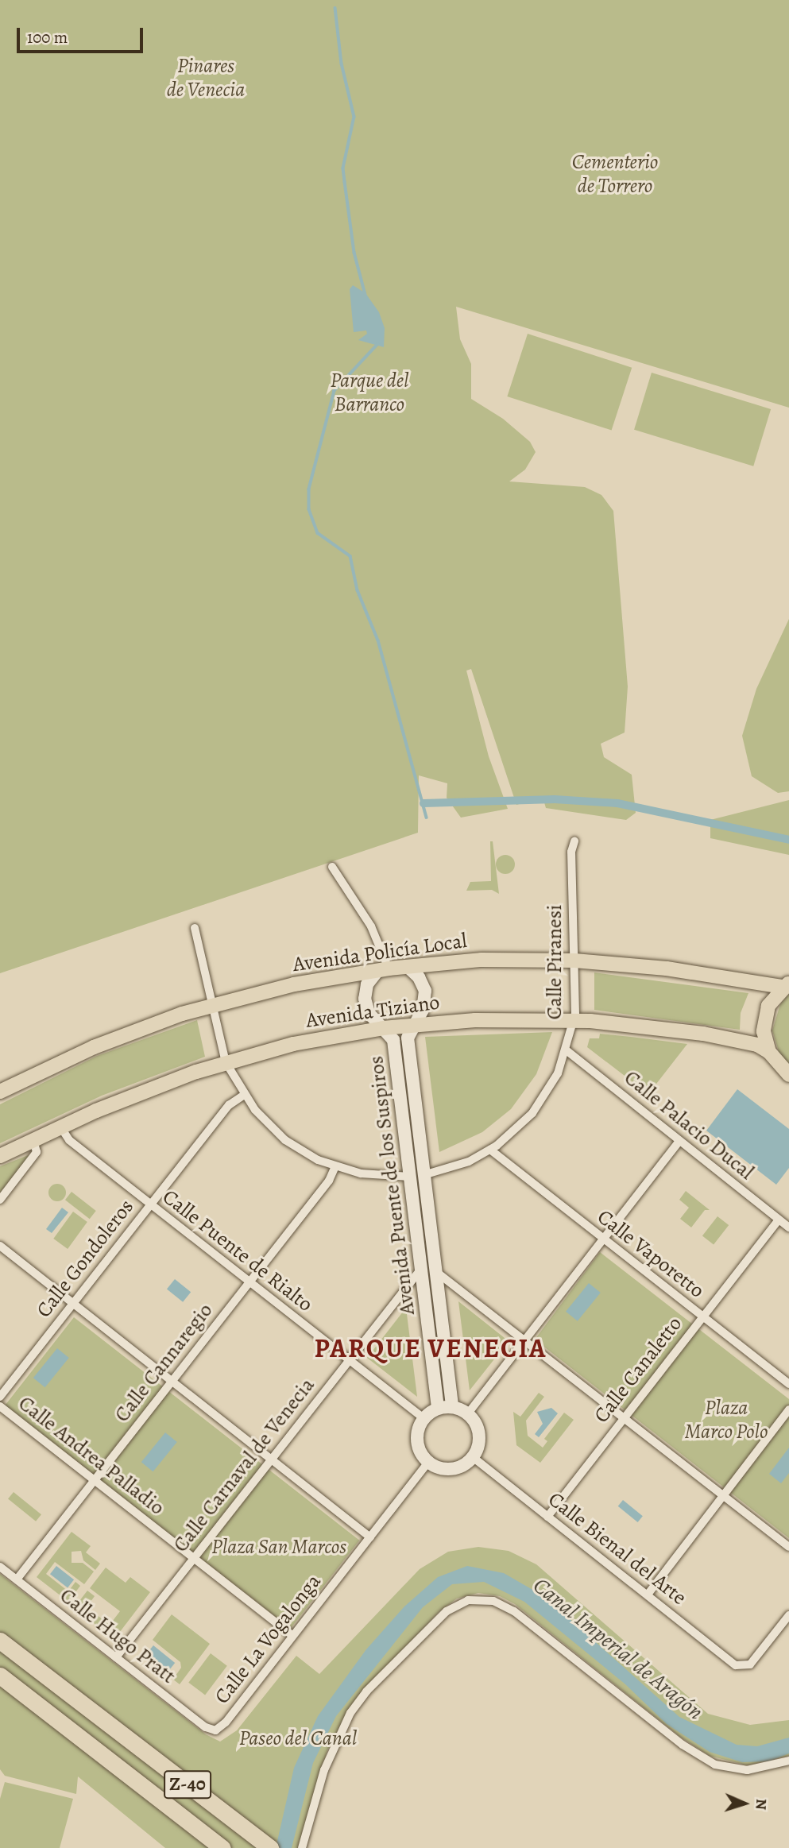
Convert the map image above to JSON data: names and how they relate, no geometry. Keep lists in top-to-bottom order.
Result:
{
  "streets": {
    "highway": ["Z-40"],
    "main road": ["Avenida Policía Local", "Avenida Tiziano"],
    "street": [
      "Calle Piranesi",
      "Calle Palacio Ducal",
      "Avenida Puente de los Suspiros",
      "Calle Puente de Rialto",
      "Calle Vaporetto",
      "Calle Gondoleros",
      "Calle Cannaregio",
      "Calle Canaletto",
      "Calle Andrea Palladio",
      "Calle Carnaval de Venecia",
      "Calle Bienal del Arte",
      "Calle Hugo Pratt",
      "Calle La Vogalonga"
    ]
  },
  "crossings": [
    ["Avenida Policía Local", "Calle Piranesi"],
    ["Avenida Policía Local", "Avenida Tiziano"],
    ["Avenida Policía Local", "Avenida Puente de los Suspiros"],
    ["Calle Piranesi", "Avenida Tiziano"],
    ["Calle Piranesi", "Calle Palacio Ducal"],
    ["Calle Piranesi", "Avenida Puente de los Suspiros"],
    ["Calle Piranesi", "Calle Vaporetto"],
    ["Avenida Tiziano", "Avenida Puente de los Suspiros"],
    ["Avenida Tiziano", "Calle Puente de Rialto"],
    ["Calle Palacio Ducal", "Calle Canaletto"],
    ["Avenida Puente de los Suspiros", "Calle Puente de Rialto"],
    ["Avenida Puente de los Suspiros", "Calle Carnaval de Venecia"],
    ["Avenida Puente de los Suspiros", "Calle Bienal del Arte"],
    ["Avenida Puente de los Suspiros", "Calle La Vogalonga"],
    ["Calle Puente de Rialto", "Calle Gondoleros"],
    ["Calle Puente de Rialto", "Calle Cannaregio"],
    ["Calle Puente de Rialto", "Calle Carnaval de Venecia"],
    ["Calle Puente de Rialto", "Calle Bienal del Arte"],
    ["Calle Puente de Rialto", "Calle La Vogalonga"],
    ["Calle Vaporetto", "Calle Canaletto"],
    ["Calle Cannaregio", "Calle Andrea Palladio"],
    ["Calle Cannaregio", "Calle Hugo Pratt"],
    ["Calle Canaletto", "Calle Bienal del Arte"],
    ["Calle Andrea Palladio", "Calle Carnaval de Venecia"],
    ["Calle Andrea Palladio", "Calle La Vogalonga"],
    ["Calle Carnaval de Venecia", "Calle Hugo Pratt"],
    ["Calle Bienal del Arte", "Calle La Vogalonga"],
    ["Calle Hugo Pratt", "Calle La Vogalonga"]
  ],
  "districts": ["PARQUE VENECIA"],
  "water": ["Canal Imperial de Aragón"],
  "parks": [
    "Pinares de Venecia",
    "Cementerio de Torrero",
    "Parque del Barranco",
    "Plaza Marco Polo",
    "Plaza San Marcos",
    "Paseo del Canal"
  ],
  "scale_bar": "100 m",
  "north": "right"
}
